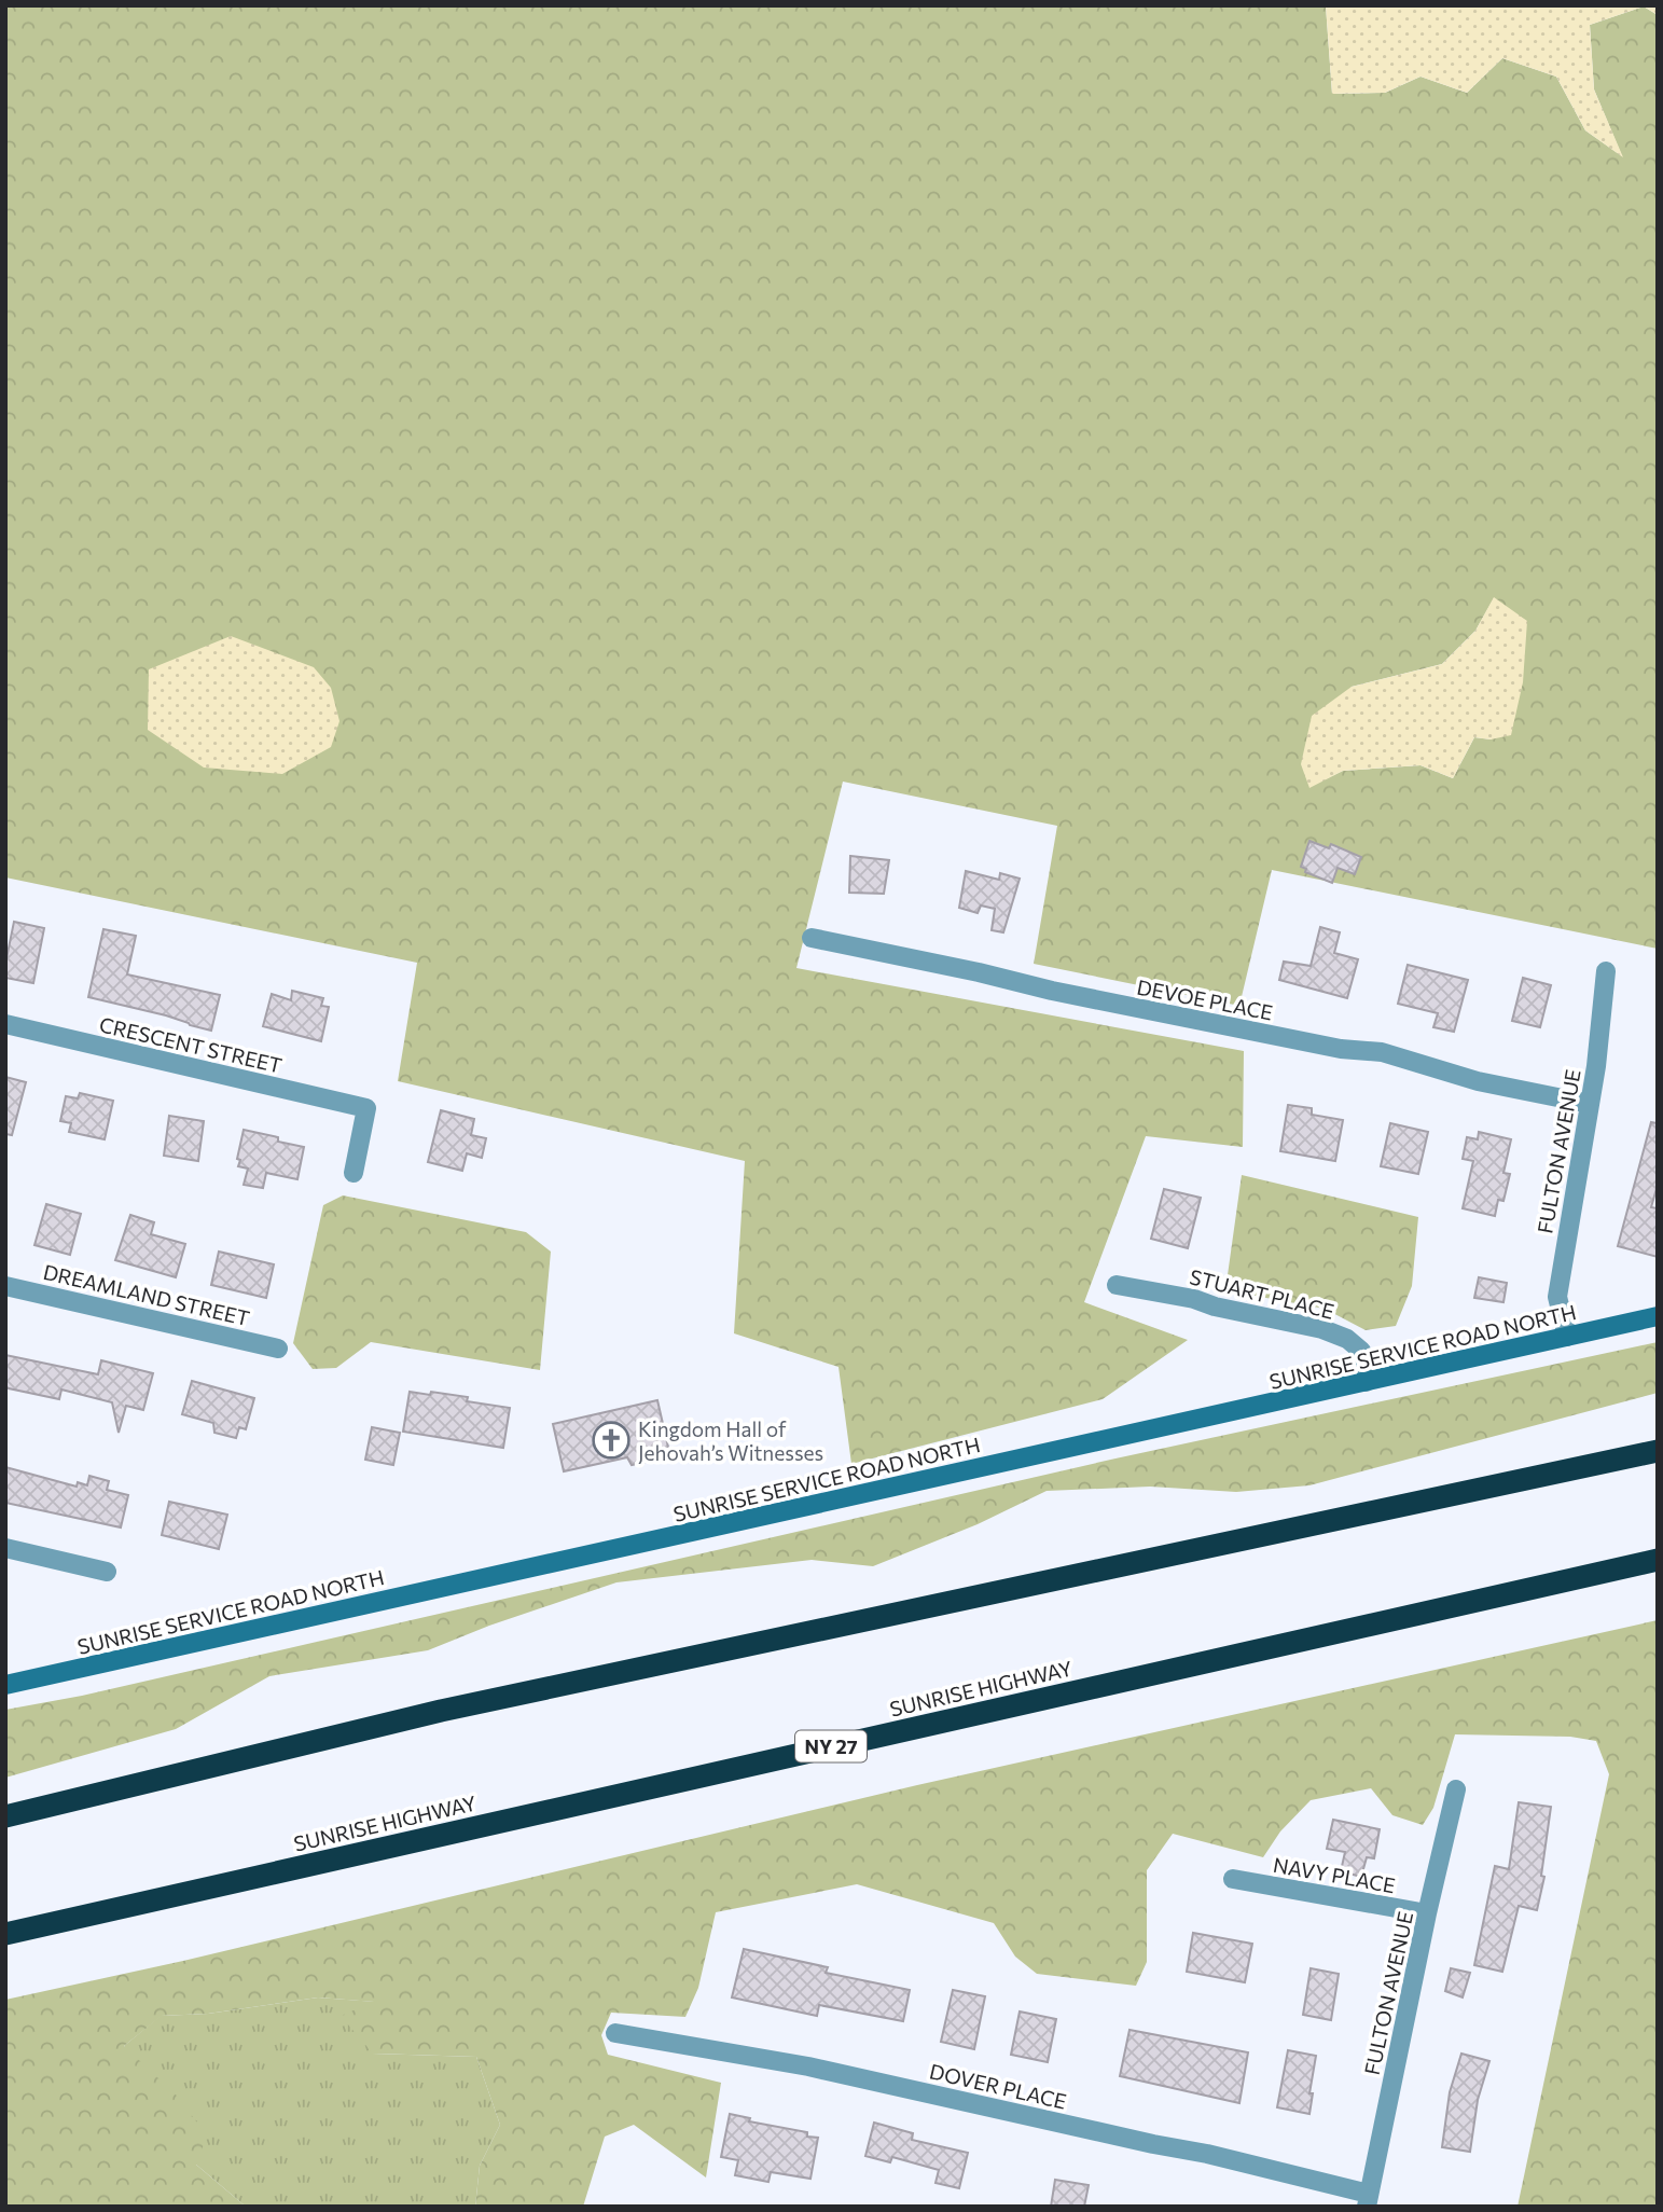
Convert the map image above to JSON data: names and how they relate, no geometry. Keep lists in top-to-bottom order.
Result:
{
  "streets": {
    "highway": ["SUNRISE HIGHWAY", "NY 27"],
    "street": [
      "DEVOE PLACE",
      "CRESCENT STREET",
      "FULTON AVENUE",
      "STUART PLACE",
      "DREAMLAND STREET",
      "SUNRISE SERVICE ROAD NORTH",
      "NAVY PLACE",
      "DOVER PLACE"
    ]
  },
  "crossings": [
    ["DEVOE PLACE", "FULTON AVENUE"],
    ["FULTON AVENUE", "SUNRISE SERVICE ROAD NORTH"],
    ["FULTON AVENUE", "NAVY PLACE"],
    ["FULTON AVENUE", "DOVER PLACE"],
    ["STUART PLACE", "SUNRISE SERVICE ROAD NORTH"]
  ],
  "places": {
    "church": ["Kingdom Hall of Jehovah’s Witnesses"]
  }
}
